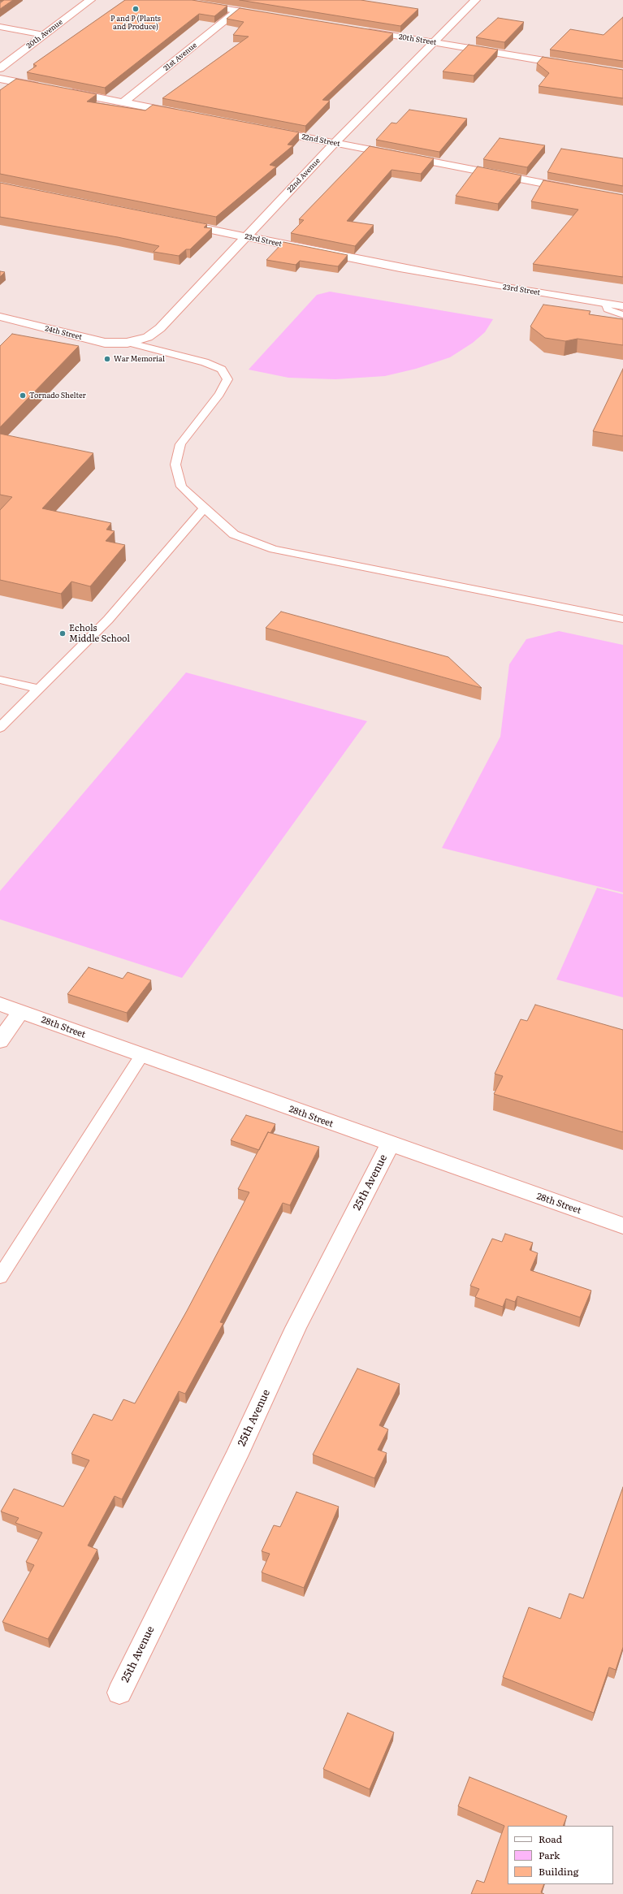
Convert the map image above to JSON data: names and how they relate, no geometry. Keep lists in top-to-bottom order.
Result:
{
  "streets": {
    "street": [
      "20th Avenue",
      "20th Street",
      "21st Avenue",
      "22nd Street",
      "22nd Avenue",
      "23rd Street",
      "24th Street",
      "28th Street",
      "25th Avenue"
    ]
  },
  "crossings": [
    ["20th Street", "22nd Avenue"],
    ["22nd Street", "22nd Avenue"],
    ["22nd Avenue", "23rd Street"],
    ["22nd Avenue", "24th Street"],
    ["28th Street", "25th Avenue"]
  ],
  "places": [
    "P and P (Plants and Produce)",
    "War Memorial",
    "Tornado Shelter",
    "Echols Middle School"
  ],
  "legend": ["Road", "Park", "Building"]
}
